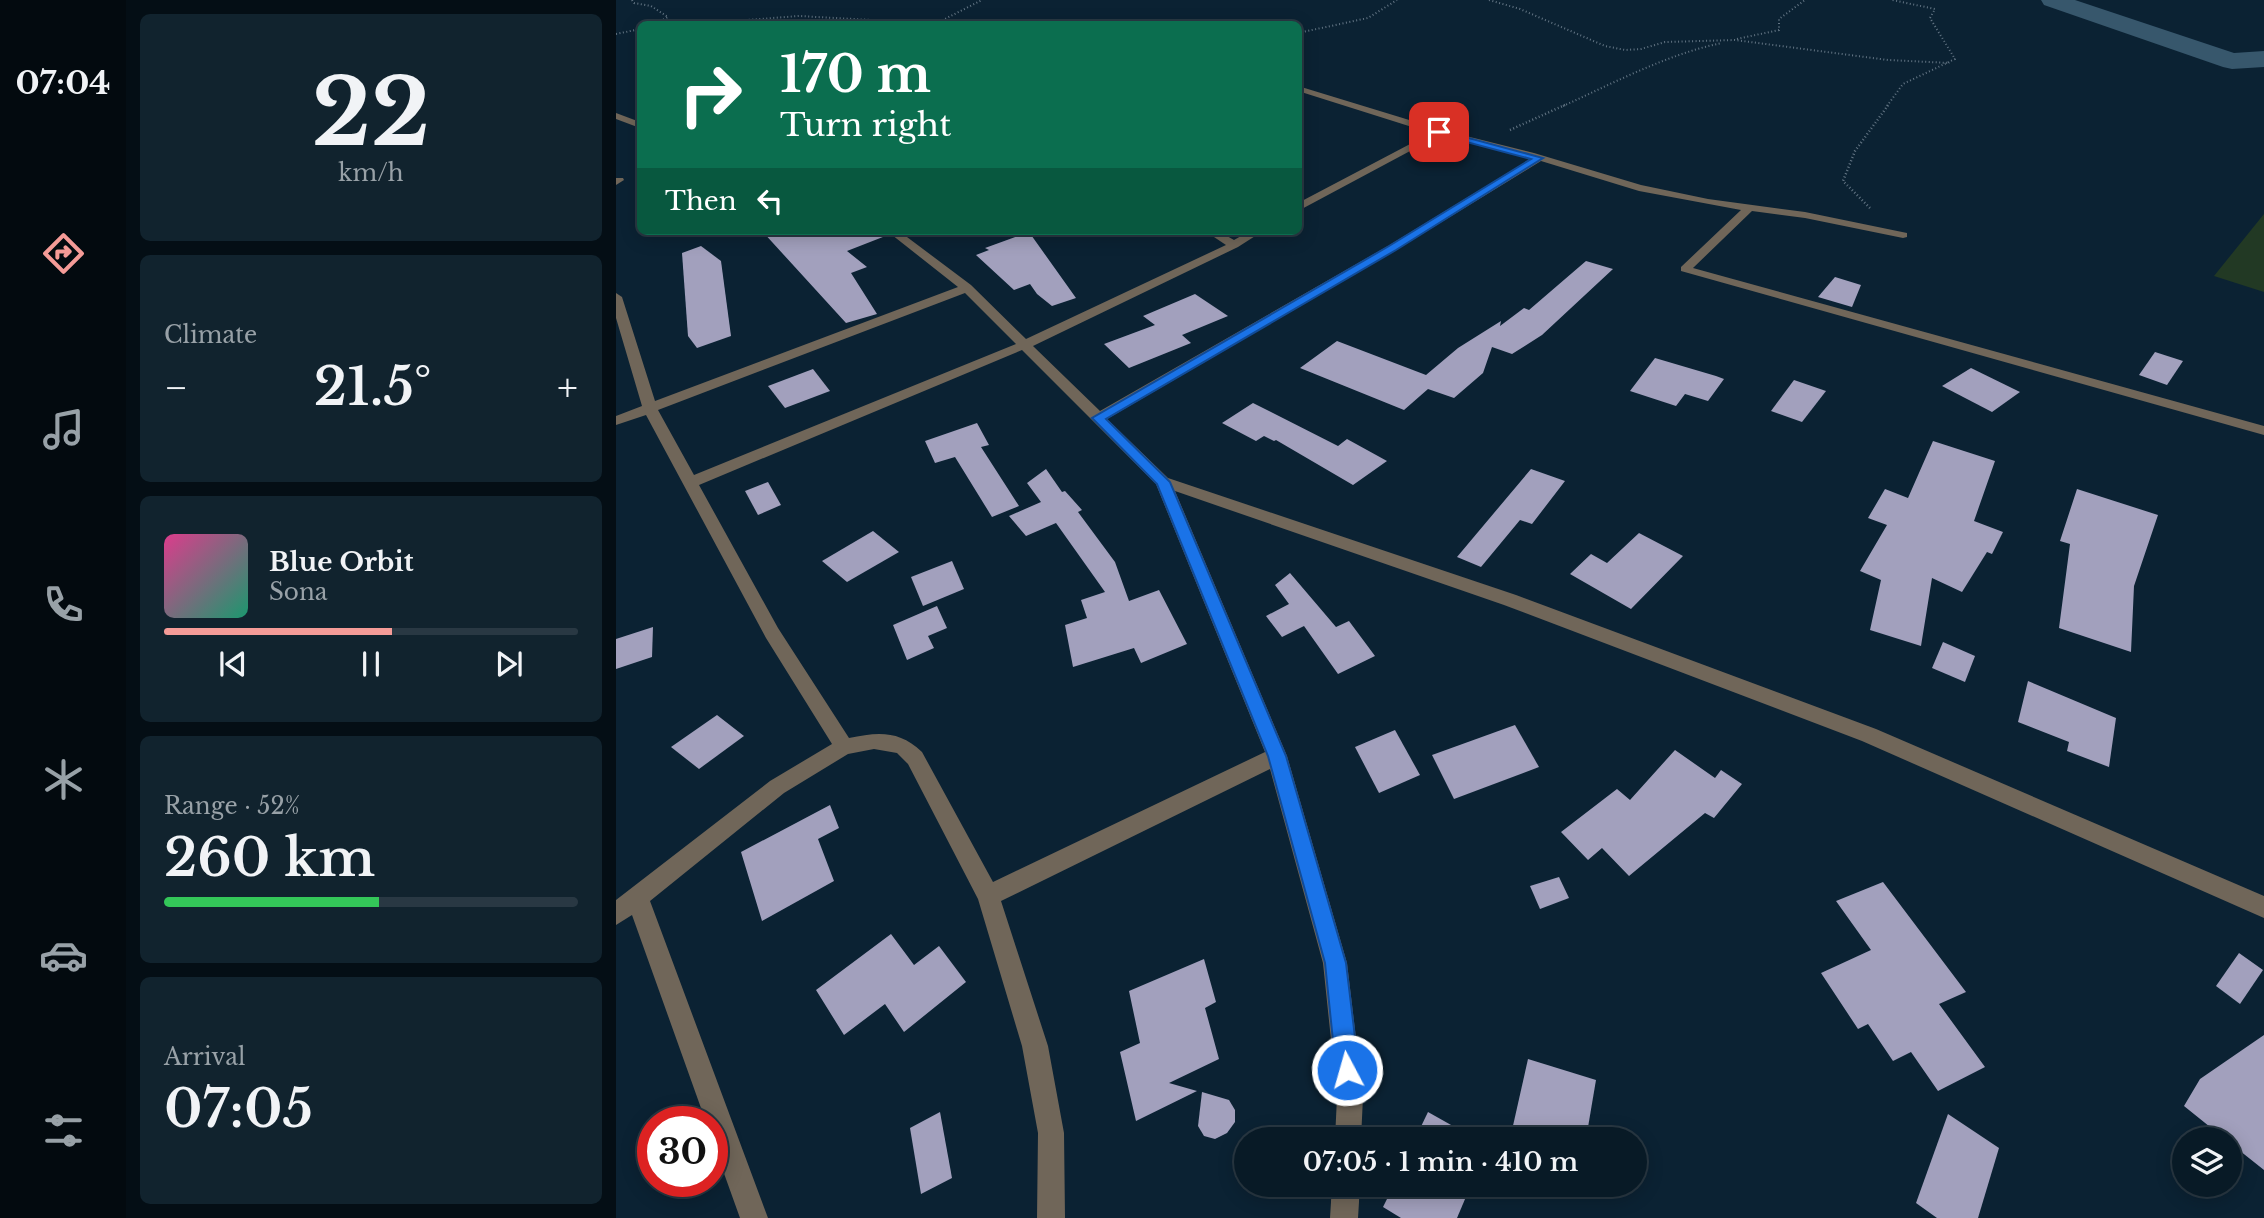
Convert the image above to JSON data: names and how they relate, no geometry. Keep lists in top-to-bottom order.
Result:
{
  "page": {
    "tabs": "07:04",
    "tile": [
      ["22", "km/h"],
      "Climate",
      ["Range · 52%", "260 km"],
      ["Arrival", "07:05"]
    ],
    "turn": ["170 m", "Turn right"],
    "then": "Then",
    "heat": ["−", "21.5°", "+"],
    "song": ["Blue Orbit", "Sona"],
    "limit": "30",
    "trip": "07:05 · 1 min · 410 m"
  }
}
